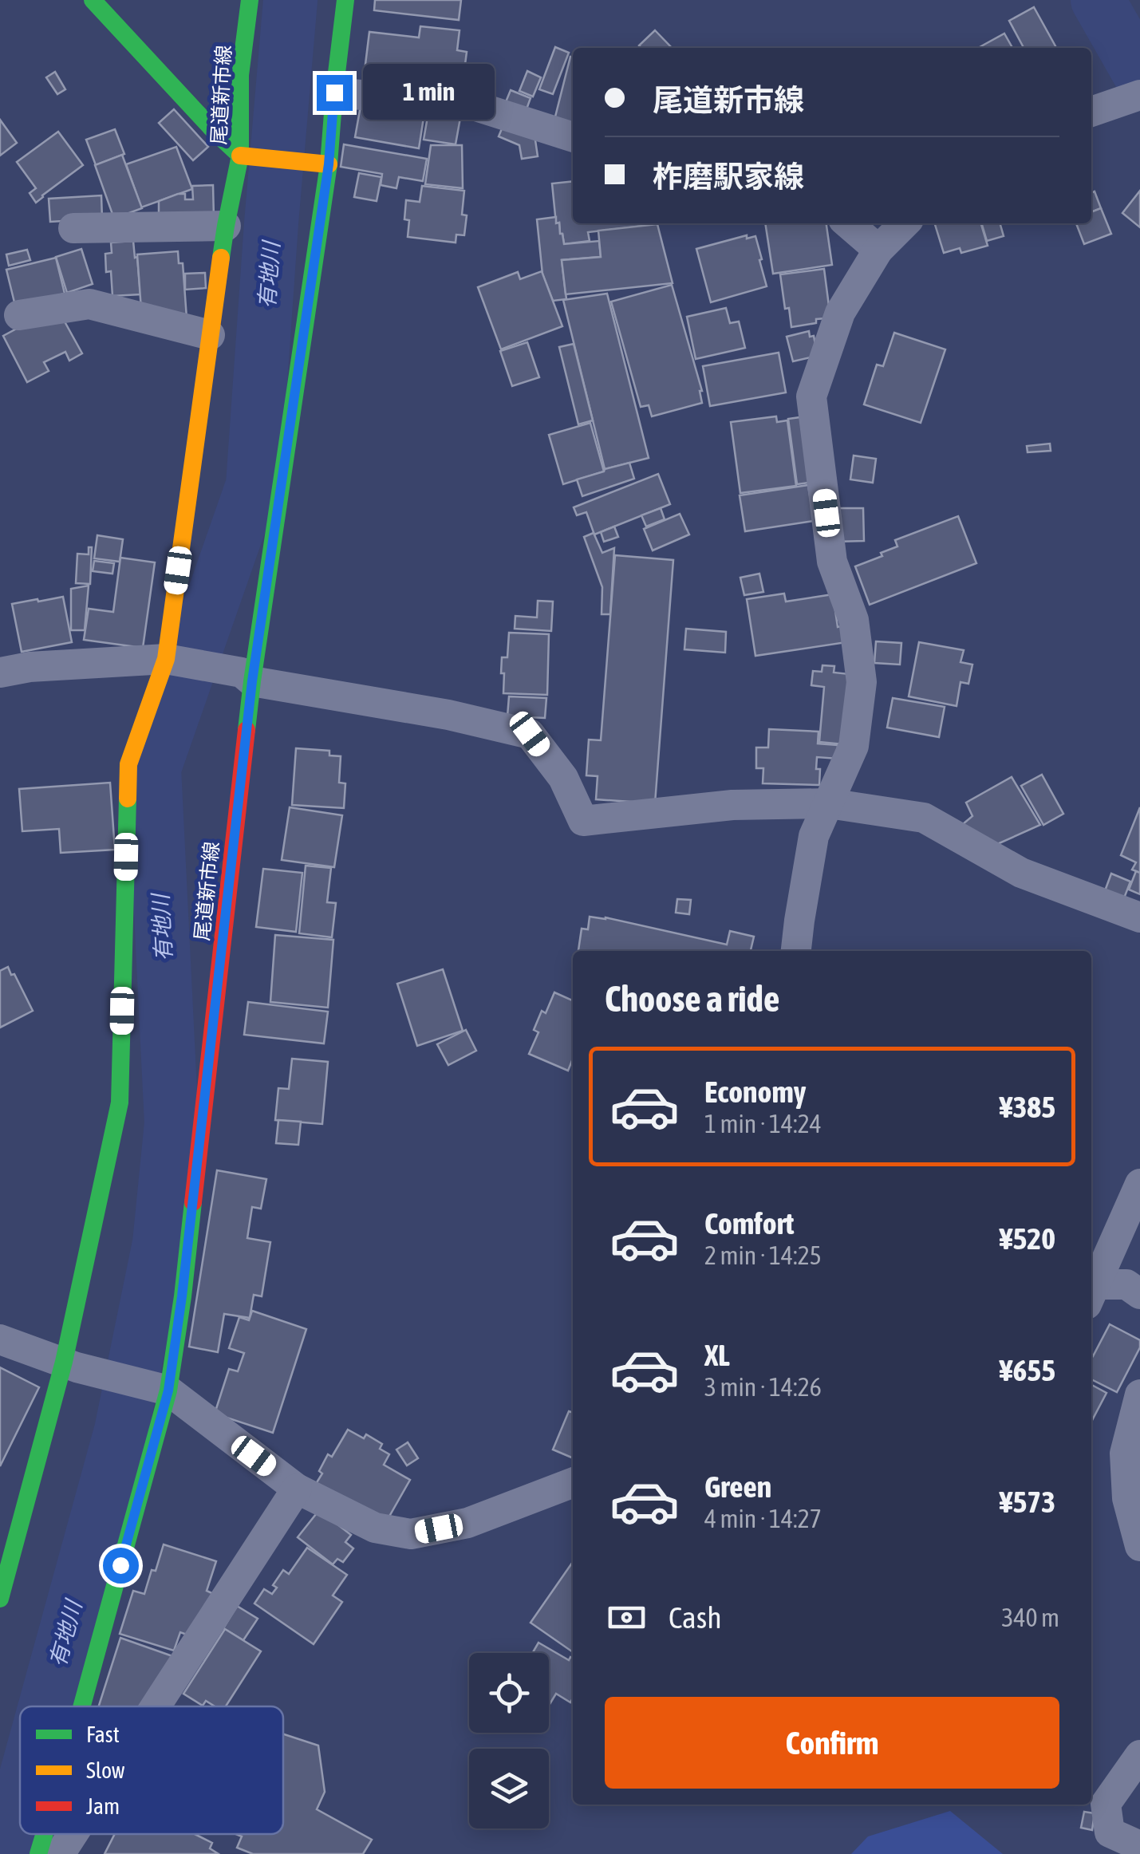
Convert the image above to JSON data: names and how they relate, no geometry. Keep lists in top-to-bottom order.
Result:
{
  "streets": {
    "main road": ["尾道新市線"]
  },
  "water": ["有地川"],
  "legend": ["Fast", "Slow", "Jam"],
  "page": {
    "banner": ["尾道新市線", "柞磨駅家線"],
    "bubble": "1 min",
    "heading": "Choose a ride",
    "list": [
      {
        "name": "Economy",
        "note": "1 min · 14:24",
        "value": "¥385"
      },
      {
        "name": "Comfort",
        "note": "2 min · 14:25",
        "value": "¥520"
      },
      {
        "name": "XL",
        "note": "3 min · 14:26",
        "value": "¥655"
      },
      {
        "name": "Green",
        "note": "4 min · 14:27",
        "value": "¥573"
      }
    ],
    "pay": ["Cash", "340 m"],
    "buttons": "Confirm"
  }
}
